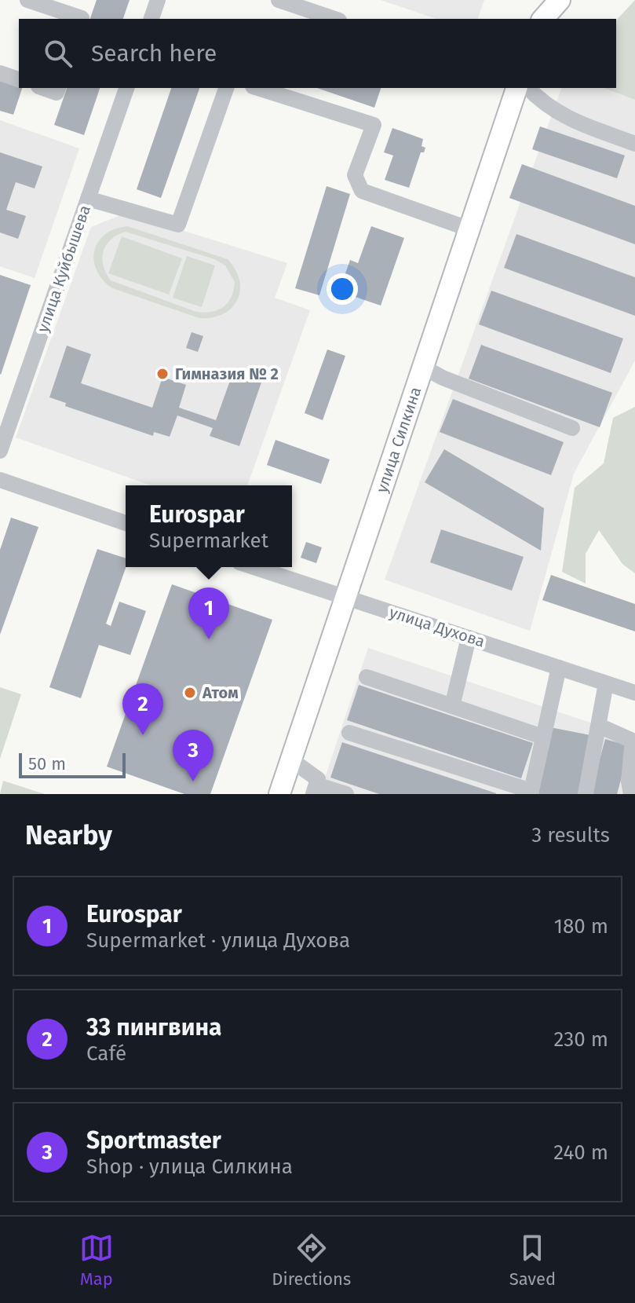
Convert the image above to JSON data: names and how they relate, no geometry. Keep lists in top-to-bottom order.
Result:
{
  "streets": {
    "main road": ["улица Силкина"],
    "street": ["улица Куйбышева", "улица Духова"]
  },
  "crossings": [
    ["улица Силкина", "улица Духова"]
  ],
  "places": ["Гимназия № 2", "Атом"],
  "scale_bar": "50 m",
  "page": {
    "search": "Search here",
    "popup": ["Eurospar", "Supermarket"],
    "pins": ["1", "2", "3"],
    "scale": "50 m",
    "heading": ["Nearby", "3 results"],
    "list": [
      {
        "mark": "1",
        "name": "Eurospar",
        "note": "Supermarket · улица Духова",
        "value": "180 m"
      },
      {
        "mark": "2",
        "name": "33 пингвина",
        "note": "Café",
        "value": "230 m"
      },
      {
        "mark": "3",
        "name": "Sportmaster",
        "note": "Shop · улица Силкина",
        "value": "240 m"
      }
    ],
    "nav": ["Map", "Directions", "Saved"]
  }
}
